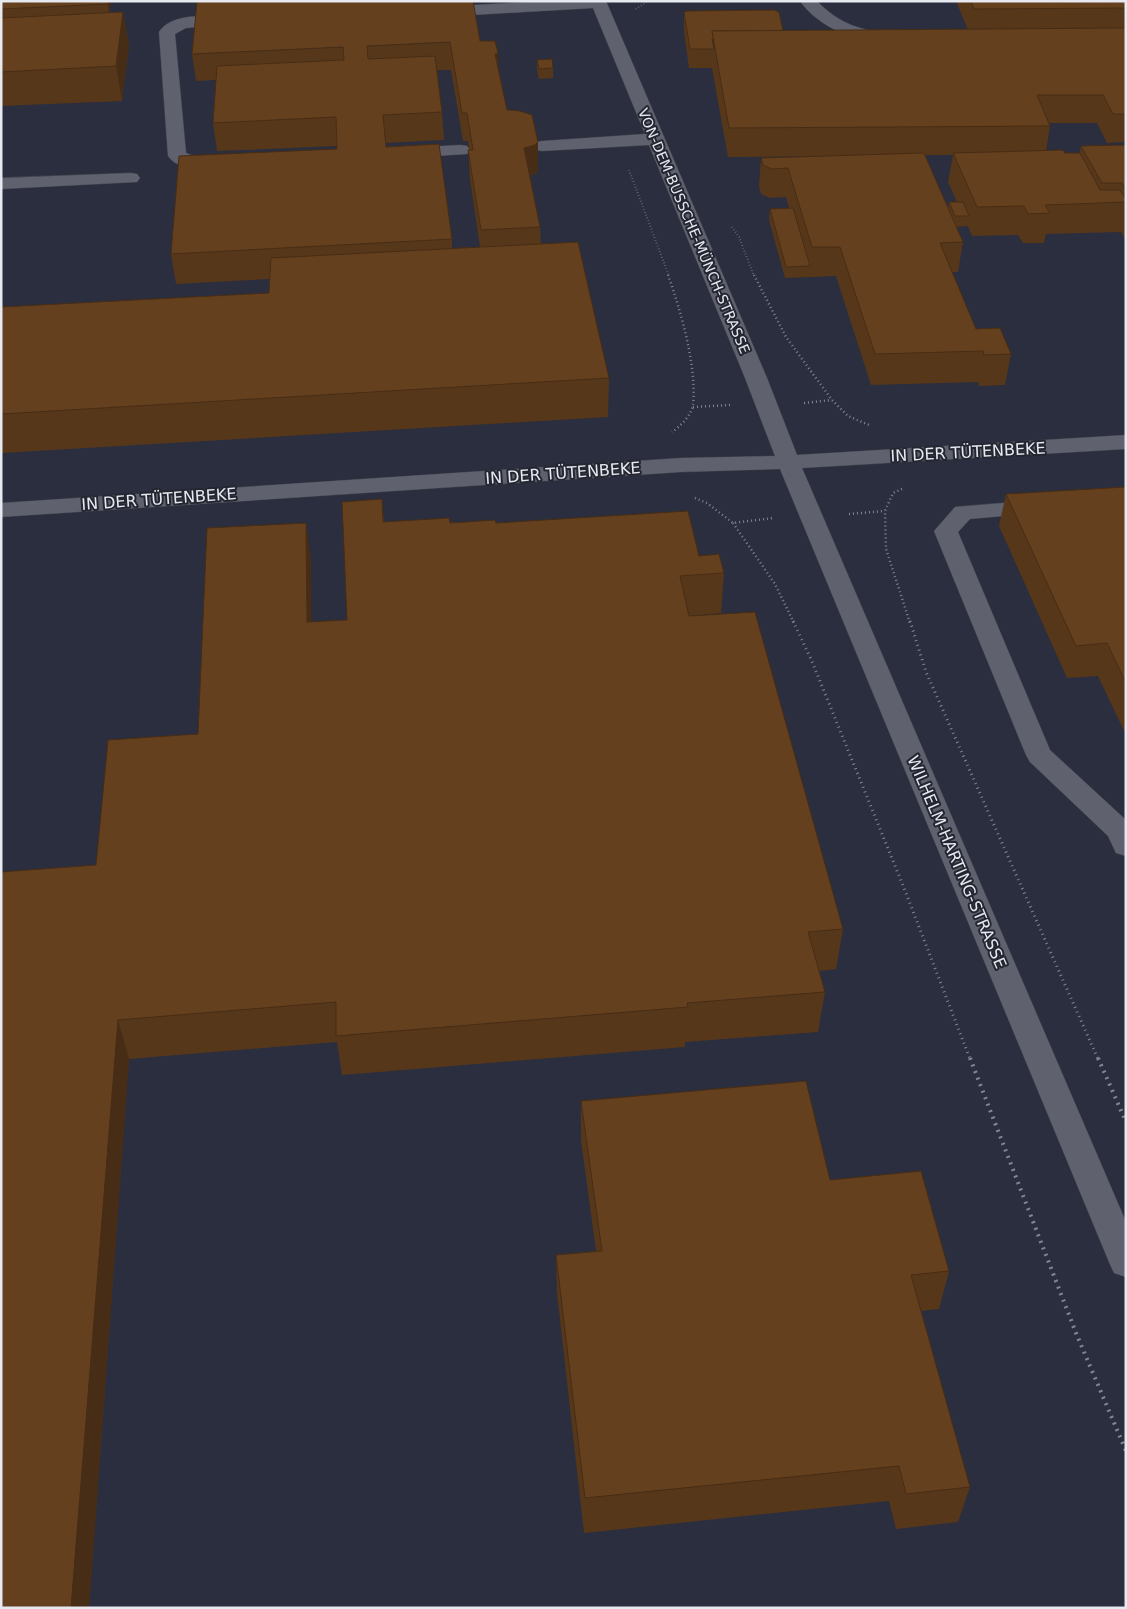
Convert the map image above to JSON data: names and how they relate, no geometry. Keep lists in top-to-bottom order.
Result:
{
  "streets": {
    "street": ["VON-DEM-BUSSCHE-MÜNCH-STRASSE", "IN DER TÜTENBEKE", "WILHELM-HARTING-STRASSE"]
  },
  "crossings": [
    ["VON-DEM-BUSSCHE-MÜNCH-STRASSE", "IN DER TÜTENBEKE"],
    ["VON-DEM-BUSSCHE-MÜNCH-STRASSE", "WILHELM-HARTING-STRASSE"],
    ["IN DER TÜTENBEKE", "WILHELM-HARTING-STRASSE"]
  ]
}
